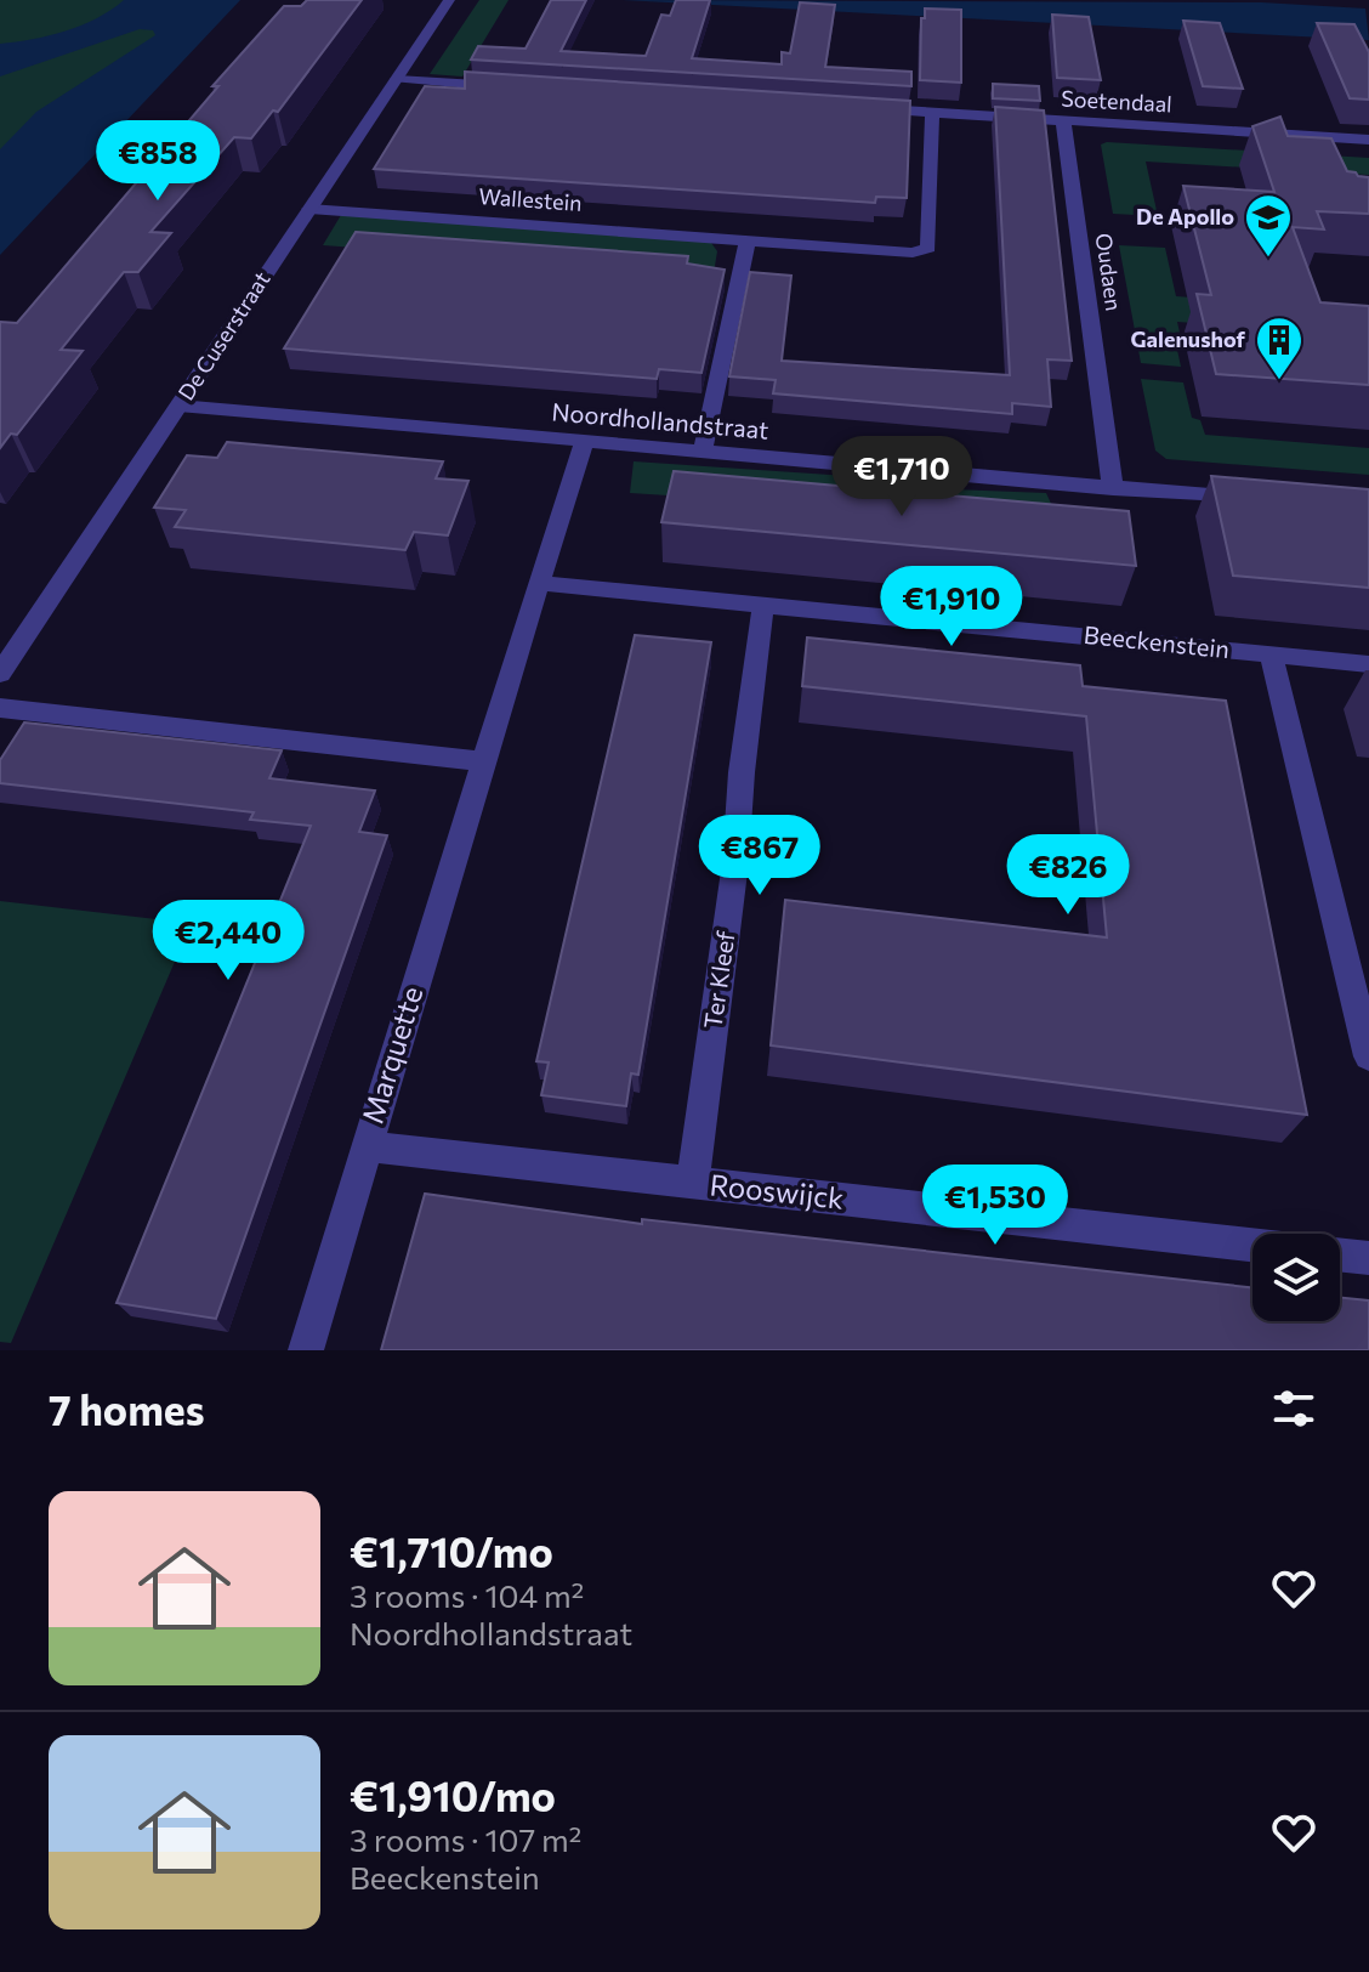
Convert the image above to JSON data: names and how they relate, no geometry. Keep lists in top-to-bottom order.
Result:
{
  "streets": {
    "street": [
      "Soetendaal",
      "Wallestein",
      "Oudaen",
      "De Cuserstraat",
      "Noordhollandstraat",
      "Beeckenstein",
      "Ter Kleef",
      "Marquette",
      "Rooswijck"
    ]
  },
  "crossings": [
    ["Soetendaal", "Wallestein"],
    ["Soetendaal", "Oudaen"],
    ["Wallestein", "De Cuserstraat"],
    ["Oudaen", "Noordhollandstraat"],
    ["De Cuserstraat", "Noordhollandstraat"],
    ["Noordhollandstraat", "Marquette"],
    ["Beeckenstein", "Ter Kleef"],
    ["Beeckenstein", "Marquette"],
    ["Ter Kleef", "Rooswijck"],
    ["Marquette", "Rooswijck"]
  ],
  "places": {
    "school or university": ["De Apollo"],
    "building": ["Galenushof"]
  },
  "page": {
    "price": [
      "€858",
      "€1,710",
      "€1,910",
      "€867",
      "€826",
      "€2,440",
      "€1,530"
    ],
    "heading": "7 homes",
    "list": [
      {
        "name": "€1,710/mo",
        "note": "3 rooms · 104 m² · Noordhollandstraat"
      },
      {
        "name": "€1,910/mo",
        "note": "3 rooms · 107 m² · Beeckenstein"
      }
    ]
  }
}
